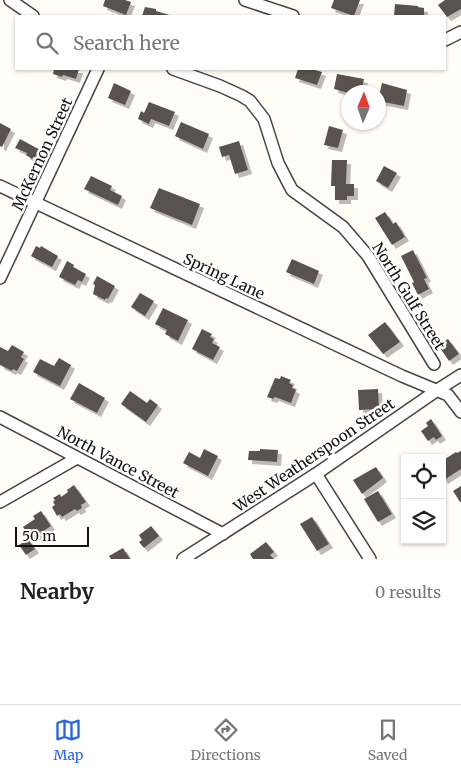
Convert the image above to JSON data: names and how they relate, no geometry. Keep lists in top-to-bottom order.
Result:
{
  "streets": {
    "street": [
      "McKernon Street",
      "Spring Lane",
      "North Gulf Street",
      "West Weatherspoon Street",
      "North Vance Street"
    ]
  },
  "crossings": [
    ["McKernon Street", "Spring Lane"],
    ["Spring Lane", "West Weatherspoon Street"],
    ["West Weatherspoon Street", "North Vance Street"]
  ],
  "scale_bar": "50 m",
  "north": "top",
  "page": {
    "search": "Search here",
    "scale": "50 m",
    "heading": ["Nearby", "0 results"],
    "nav": ["Map", "Directions", "Saved"]
  }
}
